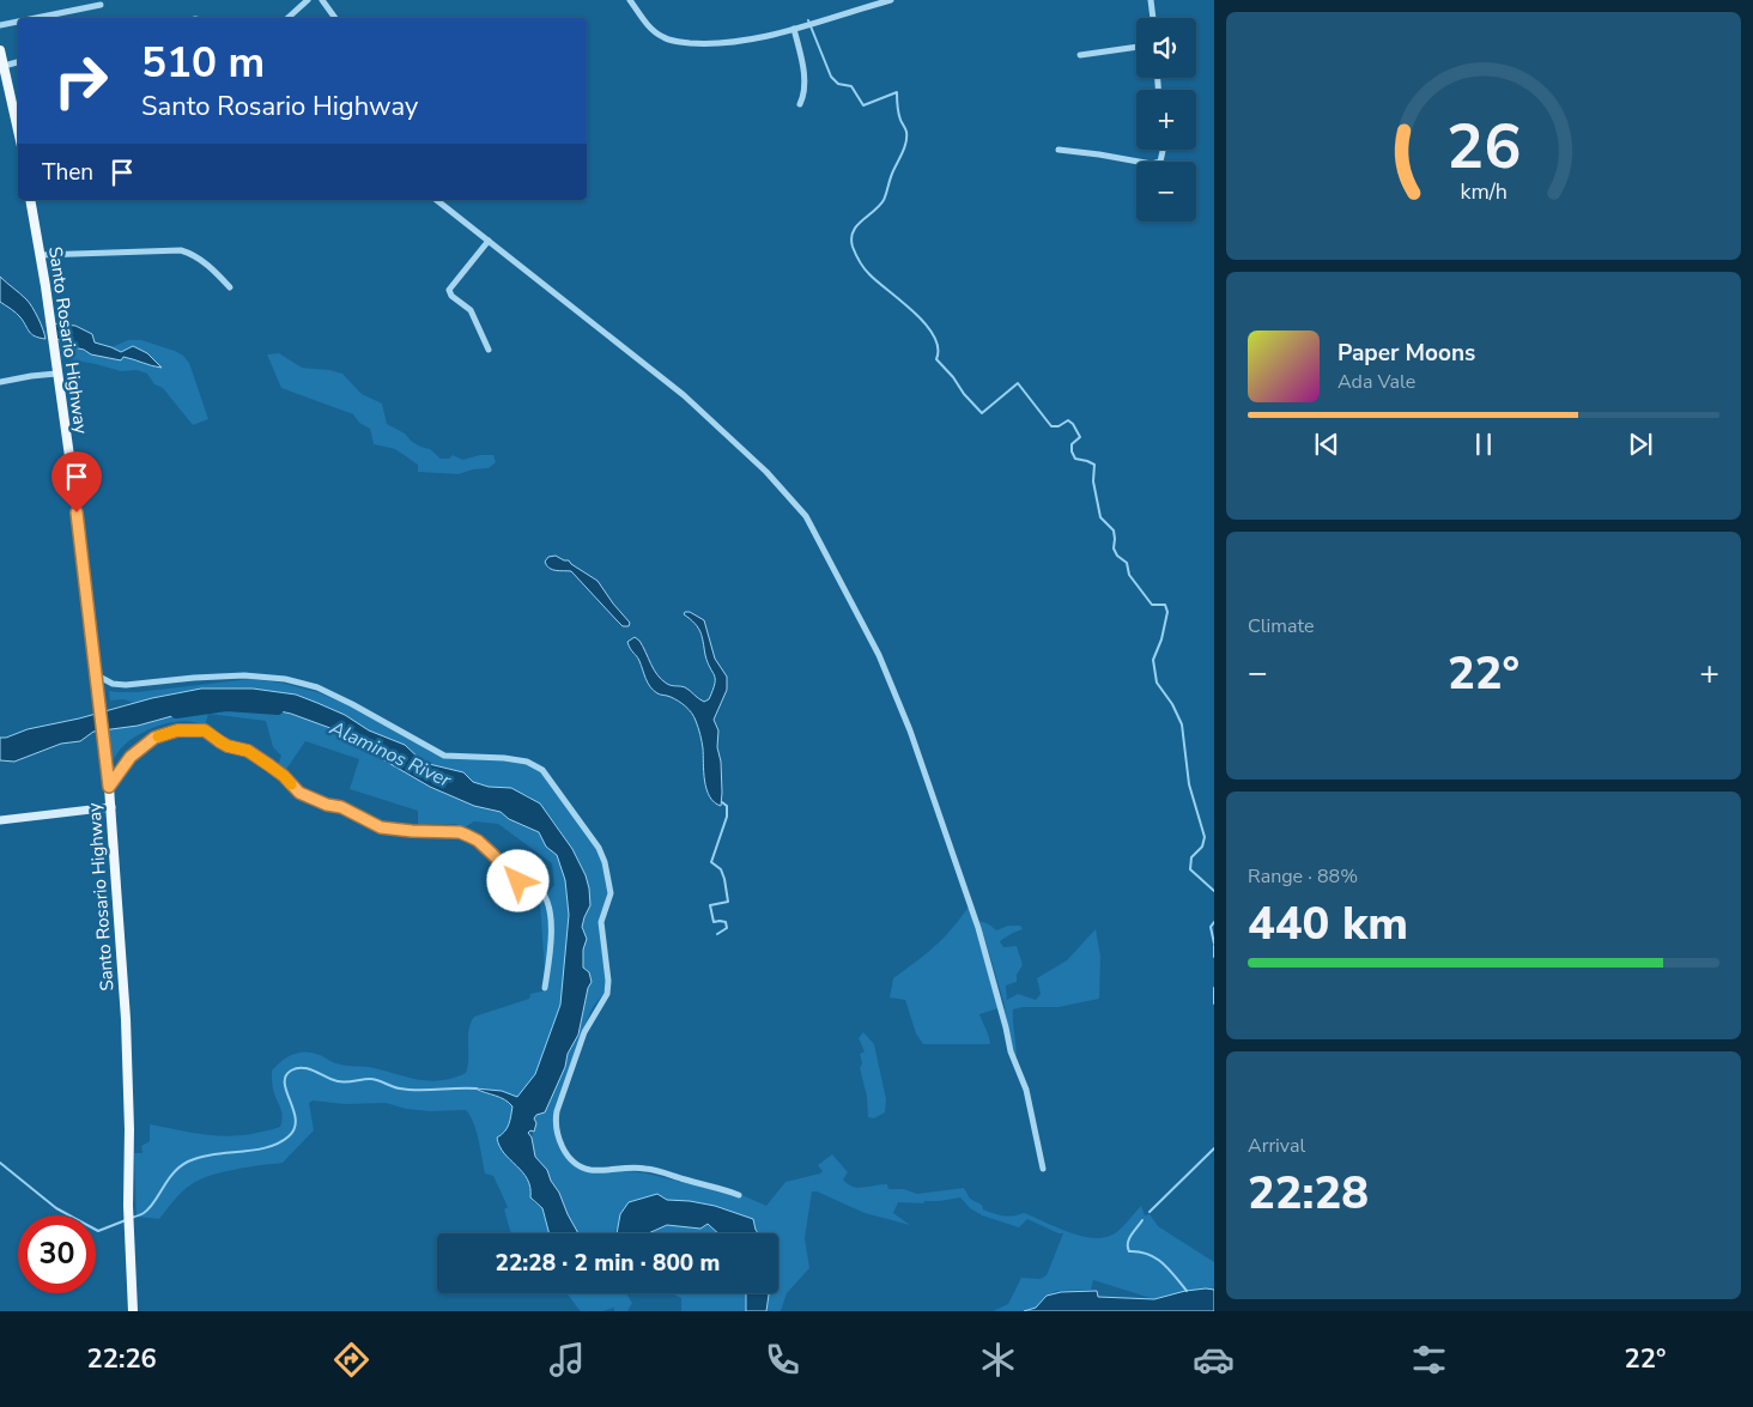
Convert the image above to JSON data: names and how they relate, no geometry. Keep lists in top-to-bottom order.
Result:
{
  "streets": {
    "main road": ["Santo Rosario Highway"]
  },
  "water": ["Alaminos River"],
  "page": {
    "map_buttons": ["+", "−"],
    "turn": ["510 m", "Santo Rosario Highway"],
    "then": "Then",
    "song": ["Paper Moons", "Ada Vale"],
    "tile": [
      "Climate",
      ["Range · 88%", "440 km"],
      ["Arrival", "22:28"]
    ],
    "heat": ["−", "22°", "+"],
    "limit": "30",
    "trip": "22:28 · 2 min · 800 m",
    "tabs": ["22:26", "22°"],
    "gauge": ["26", "km/h"]
  }
}
